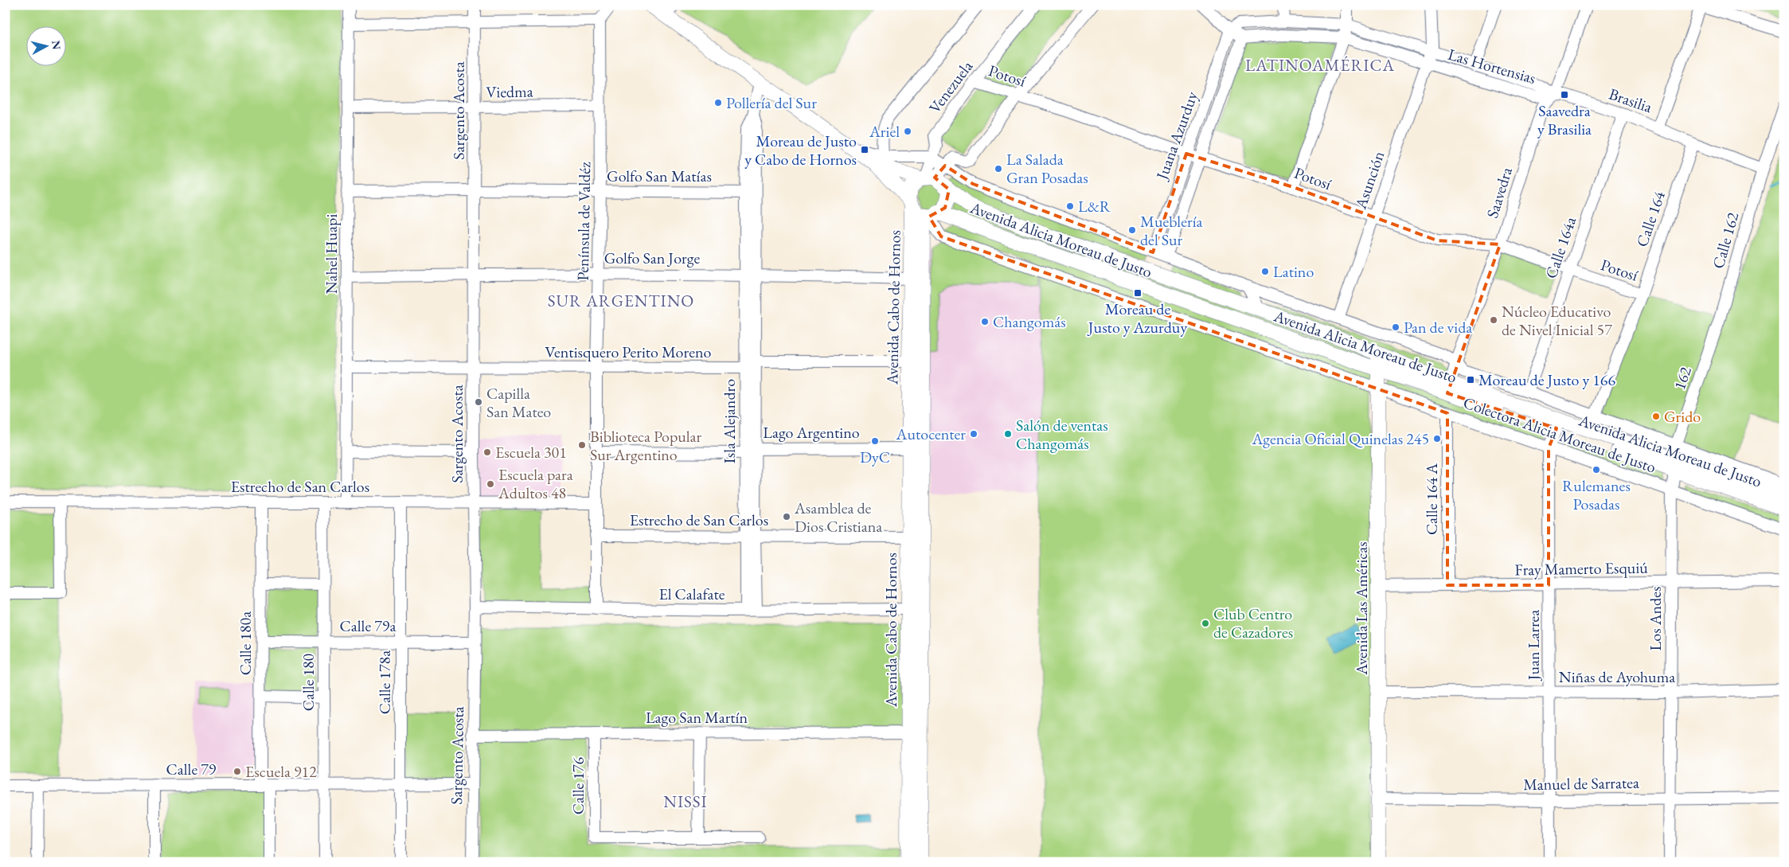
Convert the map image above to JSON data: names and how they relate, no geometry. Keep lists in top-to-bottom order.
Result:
{
  "streets": {
    "main road": ["Avenida Alicia Moreau de Justo", "Avenida Cabo de Hornos", "Avenida Las Américas"],
    "street": [
      "Las Hortensias",
      "Potosí",
      "Venezuela",
      "Viedma",
      "Brasilia",
      "Sargento Acosta",
      "Juana Azurduy",
      "Golfo San Matías",
      "Asunción",
      "Saavedra",
      "Calle 164",
      "Península de Valdéz",
      "Calle 162",
      "Calle 164a",
      "Nahel Huapi",
      "Golfo San Jorge",
      "Ventisquero Perito Moreno",
      "162",
      "Isla Alejandro",
      "Lago Argentino",
      "Colectora Alicia Moreau de Justo",
      "Estrecho de San Carlos",
      "Calle 164 A",
      "Fray Mamerto Esquiú",
      "El Calafate",
      "Los Andes",
      "Calle 79a",
      "Calle 180a",
      "Juan Larrea",
      "Niñas de Ayohuma",
      "Calle 180",
      "Calle 178a",
      "Lago San Martín",
      "Calle 79",
      "Manuel de Sarratea",
      "Calle 176"
    ]
  },
  "crossings": [
    ["Las Hortensias", "Brasilia"],
    ["Las Hortensias", "Juana Azurduy"],
    ["Las Hortensias", "Asunción"],
    ["Las Hortensias", "Saavedra"],
    ["Potosí", "Venezuela"],
    ["Potosí", "Juana Azurduy"],
    ["Potosí", "Asunción"],
    ["Potosí", "Saavedra"],
    ["Potosí", "Calle 164"],
    ["Potosí", "Calle 164a"],
    ["Venezuela", "Avenida Alicia Moreau de Justo"],
    ["Venezuela", "Avenida Cabo de Hornos"],
    ["Venezuela", "Colectora Alicia Moreau de Justo"],
    ["Viedma", "Sargento Acosta"],
    ["Viedma", "Península de Valdéz"],
    ["Viedma", "Nahel Huapi"],
    ["Brasilia", "Saavedra"],
    ["Brasilia", "Calle 164"],
    ["Brasilia", "Calle 162"],
    ["Brasilia", "Calle 164a"],
    ["Sargento Acosta", "Golfo San Matías"],
    ["Sargento Acosta", "Golfo San Jorge"],
    ["Sargento Acosta", "Ventisquero Perito Moreno"],
    ["Sargento Acosta", "Estrecho de San Carlos"],
    ["Sargento Acosta", "El Calafate"],
    ["Sargento Acosta", "Calle 79a"],
    ["Sargento Acosta", "Lago San Martín"],
    ["Sargento Acosta", "Calle 79"],
    ["Juana Azurduy", "Avenida Alicia Moreau de Justo"],
    ["Juana Azurduy", "Colectora Alicia Moreau de Justo"],
    ["Golfo San Matías", "Península de Valdéz"],
    ["Golfo San Matías", "Nahel Huapi"],
    ["Golfo San Matías", "Isla Alejandro"],
    ["Asunción", "Colectora Alicia Moreau de Justo"],
    ["Saavedra", "Avenida Alicia Moreau de Justo"],
    ["Saavedra", "Colectora Alicia Moreau de Justo"],
    ["Calle 164", "Colectora Alicia Moreau de Justo"],
    ["Península de Valdéz", "Golfo San Jorge"],
    ["Península de Valdéz", "Ventisquero Perito Moreno"],
    ["Península de Valdéz", "Lago Argentino"],
    ["Península de Valdéz", "Estrecho de San Carlos"],
    ["Península de Valdéz", "El Calafate"],
    ["Avenida Alicia Moreau de Justo", "Avenida Cabo de Hornos"],
    ["Avenida Alicia Moreau de Justo", "Isla Alejandro"],
    ["Avenida Alicia Moreau de Justo", "Colectora Alicia Moreau de Justo"],
    ["Avenida Alicia Moreau de Justo", "Avenida Las Américas"],
    ["Avenida Alicia Moreau de Justo", "Los Andes"],
    ["Avenida Alicia Moreau de Justo", "Juan Larrea"],
    ["Calle 162", "162"],
    ["Calle 164a", "Colectora Alicia Moreau de Justo"],
    ["Nahel Huapi", "Golfo San Jorge"],
    ["Nahel Huapi", "Ventisquero Perito Moreno"],
    ["Nahel Huapi", "Estrecho de San Carlos"],
    ["Golfo San Jorge", "Avenida Cabo de Hornos"],
    ["Golfo San Jorge", "Isla Alejandro"],
    ["Avenida Cabo de Hornos", "Ventisquero Perito Moreno"],
    ["Avenida Cabo de Hornos", "Lago Argentino"],
    ["Avenida Cabo de Hornos", "Colectora Alicia Moreau de Justo"],
    ["Avenida Cabo de Hornos", "Estrecho de San Carlos"],
    ["Avenida Cabo de Hornos", "El Calafate"],
    ["Avenida Cabo de Hornos", "Lago San Martín"],
    ["Ventisquero Perito Moreno", "Isla Alejandro"],
    ["162", "Colectora Alicia Moreau de Justo"],
    ["Isla Alejandro", "Lago Argentino"],
    ["Isla Alejandro", "Estrecho de San Carlos"],
    ["Isla Alejandro", "El Calafate"],
    ["Colectora Alicia Moreau de Justo", "Calle 164 A"],
    ["Colectora Alicia Moreau de Justo", "Avenida Las Américas"],
    ["Colectora Alicia Moreau de Justo", "Los Andes"],
    ["Colectora Alicia Moreau de Justo", "Juan Larrea"],
    ["Estrecho de San Carlos", "Calle 180a"],
    ["Estrecho de San Carlos", "Calle 180"],
    ["Estrecho de San Carlos", "Calle 178a"],
    ["Calle 164 A", "Fray Mamerto Esquiú"],
    ["Fray Mamerto Esquiú", "Avenida Las Américas"],
    ["Fray Mamerto Esquiú", "Los Andes"],
    ["Fray Mamerto Esquiú", "Juan Larrea"],
    ["Avenida Las Américas", "Niñas de Ayohuma"],
    ["Avenida Las Américas", "Manuel de Sarratea"],
    ["Los Andes", "Niñas de Ayohuma"],
    ["Los Andes", "Manuel de Sarratea"],
    ["Calle 79a", "Calle 180a"],
    ["Calle 79a", "Calle 180"],
    ["Calle 79a", "Calle 178a"],
    ["Calle 180a", "Calle 79"],
    ["Juan Larrea", "Niñas de Ayohuma"],
    ["Juan Larrea", "Manuel de Sarratea"],
    ["Calle 180", "Calle 79"],
    ["Calle 178a", "Calle 79"],
    ["Lago San Martín", "Calle 176"]
  ],
  "districts": ["LATINOAMÉRICA", "SUR ARGENTINO", "NISSI"],
  "places": {
    "transit": [
      "Saavedra y Brasilia",
      "Moreau de Justo y Cabo de Hornos",
      "Moreau de Justo y Azurduy",
      "Moreau de Justo y 166"
    ],
    "other": [
      "Pollería del Sur",
      "Ariel",
      "La Salada Gran Posadas",
      "L&R",
      "Mueblería del Sur",
      "Latino",
      "Núcleo Educativo de Nivel Inicial 57",
      "Changomás",
      "Pan de vida",
      "Capilla San Mateo",
      "Grido",
      "Autocenter",
      "Salón de ventas Changomás",
      "Agencia Oficial Quinelas 245",
      "DyC",
      "Biblioteca Popular Sur Argentino",
      "Escuela 301",
      "Rulemanes Posadas",
      "Escuela para Adultos 48",
      "Asamblea de Dios Cristiana",
      "Club Centro de Cazadores",
      "Escuela 912"
    ]
  },
  "north": "right"
}
